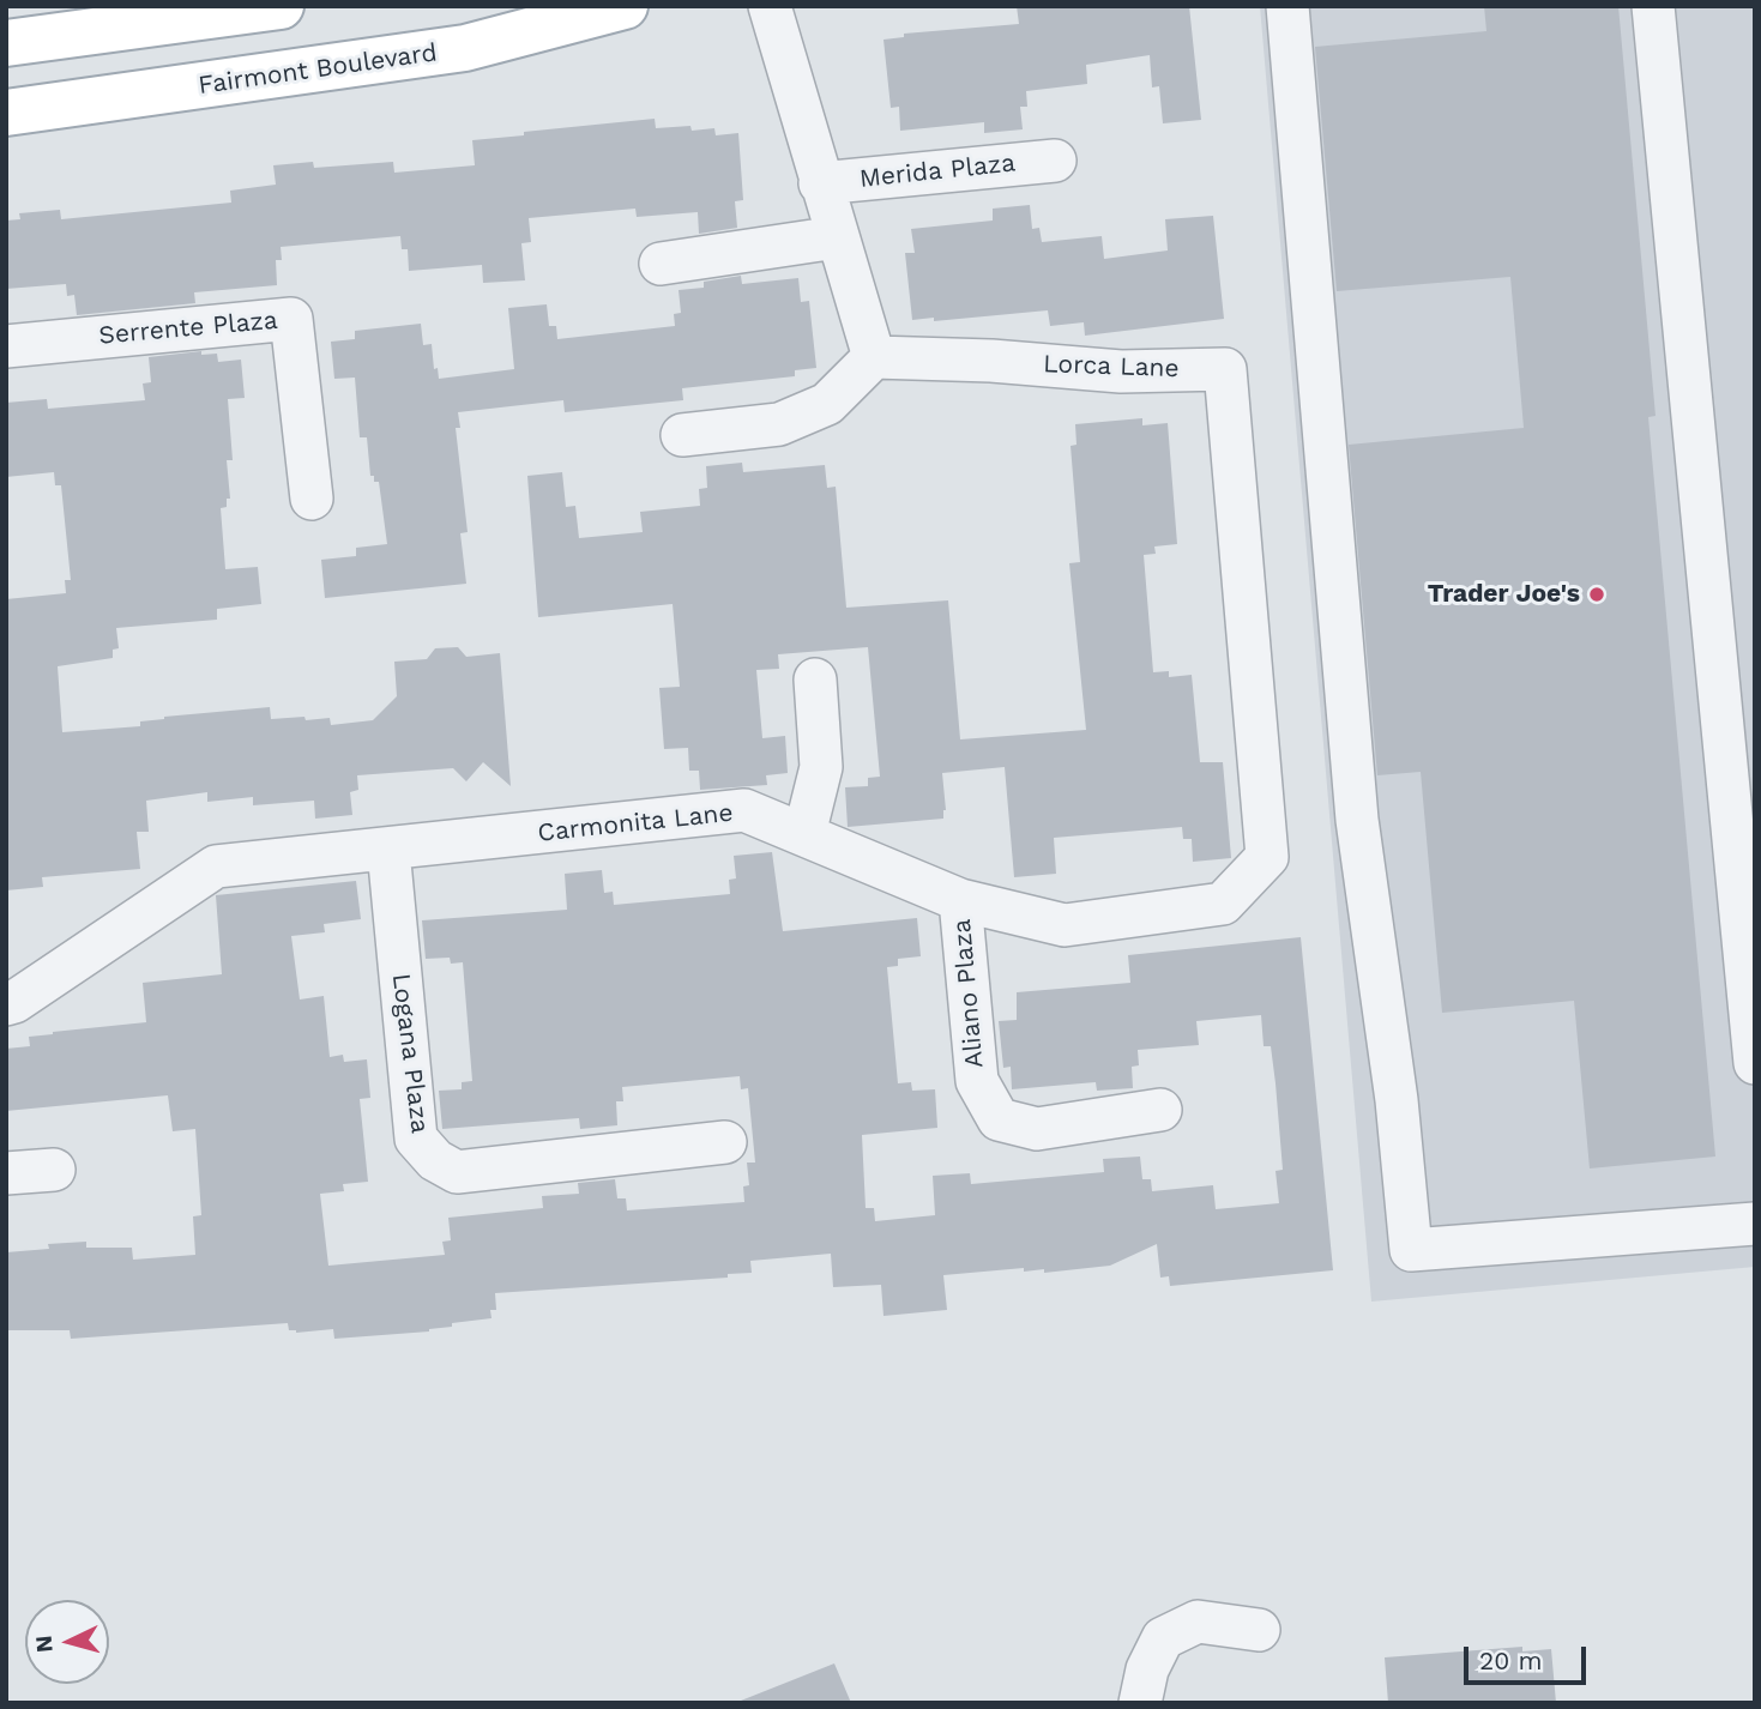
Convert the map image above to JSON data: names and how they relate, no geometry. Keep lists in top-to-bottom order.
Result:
{
  "streets": {
    "main road": ["Fairmont Boulevard"],
    "street": [
      "Merida Plaza",
      "Serrente Plaza",
      "Lorca Lane",
      "Carmonita Lane",
      "Aliano Plaza",
      "Logana Plaza"
    ]
  },
  "crossings": [
    ["Lorca Lane", "Carmonita Lane"],
    ["Carmonita Lane", "Aliano Plaza"],
    ["Carmonita Lane", "Logana Plaza"]
  ],
  "places": ["Trader Joe's"],
  "scale_bar": "20 m",
  "north": "left"
}
